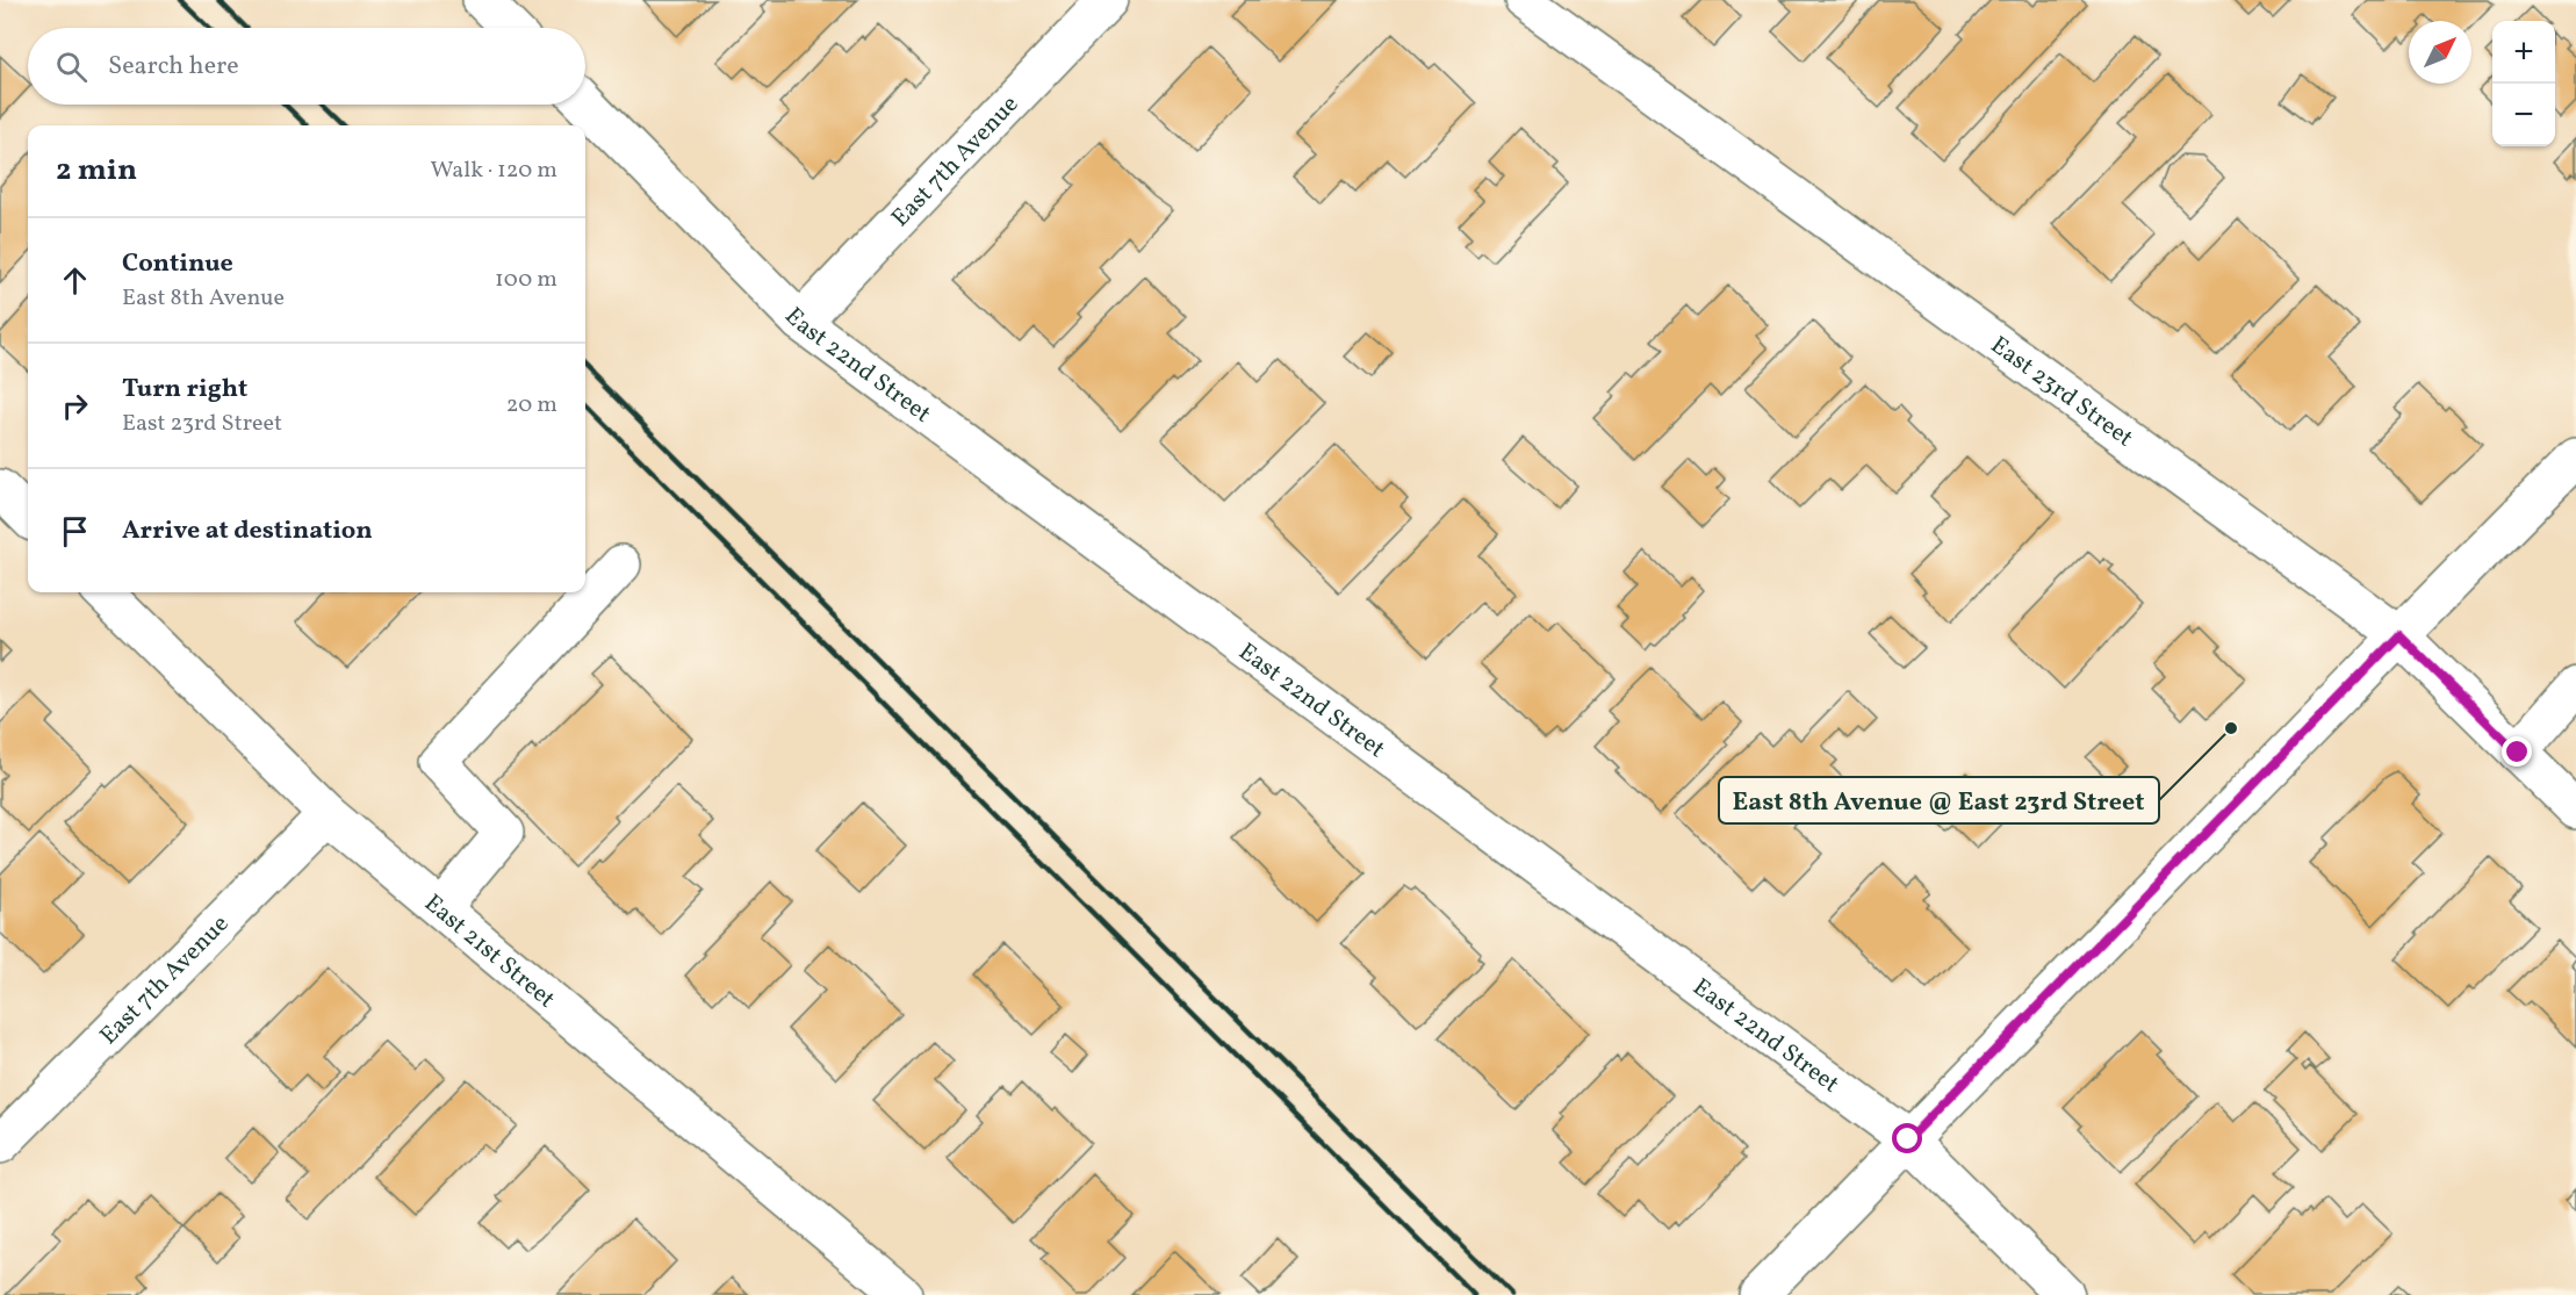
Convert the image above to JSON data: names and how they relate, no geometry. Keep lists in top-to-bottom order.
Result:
{
  "streets": {
    "street": [
      "East 7th Avenue",
      "East 22nd Street",
      "East 23rd Street",
      "East 21st Street"
    ]
  },
  "crossings": [
    ["East 7th Avenue", "East 22nd Street"],
    ["East 7th Avenue", "East 21st Street"]
  ],
  "places": ["East 8th Avenue @ East 23rd Street"],
  "north": "top right",
  "page": {
    "map_buttons": ["+", "−"],
    "search": "Search here",
    "heading": ["2 min", "Walk · 120 m"],
    "list": [
      ["Continue", "East 8th Avenue", "100 m"],
      ["Turn right", "East 23rd Street", "20 m"],
      "Arrive at destination"
    ]
  }
}
